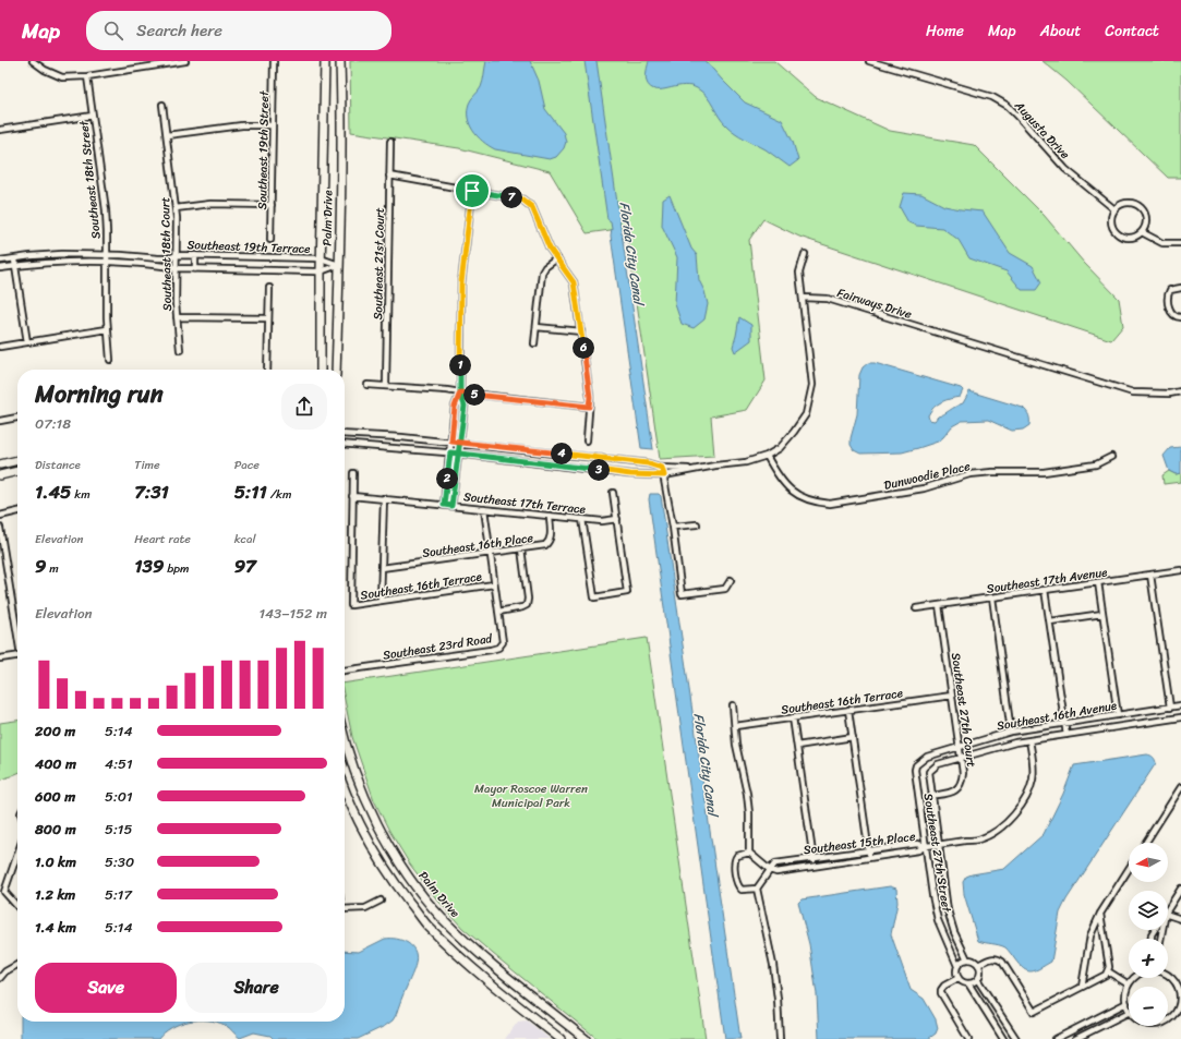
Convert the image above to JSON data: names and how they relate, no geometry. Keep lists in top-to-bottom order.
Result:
{
  "streets": {
    "main road": ["Palm Drive"],
    "street": [
      "Augusta Drive",
      "Southeast 19th Street",
      "Southeast 18th Street",
      "Southeast 19th Terrace",
      "Southeast 18th Court",
      "Southeast 21st Court",
      "Fairways Drive",
      "Dunwoodie Place",
      "Southeast 17th Terrace",
      "Southeast 16th Place",
      "Southeast 17th Avenue",
      "Southeast 16th Terrace",
      "Southeast 23rd Road",
      "Southeast 27th Court",
      "Southeast 16th Avenue",
      "Southeast 15th Place",
      "Southeast 27th Street"
    ]
  },
  "crossings": [
    ["Southeast 18th Street", "Southeast 19th Terrace"],
    ["Palm Drive", "Southeast 19th Terrace"],
    ["Southeast 19th Terrace", "Southeast 18th Court"],
    ["Southeast 17th Terrace", "Southeast 16th Place"],
    ["Southeast 17th Terrace", "Southeast 16th Terrace"],
    ["Southeast 17th Terrace", "Southeast 23rd Road"],
    ["Southeast 16th Place", "Southeast 23rd Road"],
    ["Southeast 17th Avenue", "Southeast 27th Court"],
    ["Southeast 16th Terrace", "Southeast 23rd Road"],
    ["Southeast 16th Terrace", "Southeast 27th Court"],
    ["Southeast 27th Court", "Southeast 16th Avenue"],
    ["Southeast 27th Court", "Southeast 27th Street"],
    ["Southeast 16th Avenue", "Southeast 27th Street"],
    ["Southeast 15th Place", "Southeast 27th Street"]
  ],
  "water": ["Florida City Canal"],
  "parks": ["Mayor Roscoe Warren Municipal Park"],
  "north": "left",
  "page": {
    "header": "Map",
    "search": "Search here",
    "nav": [
      "Home",
      "Map",
      "About",
      "Contact"
    ],
    "pins": [
      "7",
      "6",
      "1",
      "5",
      "4",
      "3",
      "2"
    ],
    "heading": ["Morning run", "07:18"],
    "stats": [
      ["Distance", "1.45 km"],
      ["Time", "7:31"],
      ["Pace", "5:11 /km"],
      ["Elevation", "9 m"],
      ["Heart rate", "139 bpm"],
      ["kcal", "97"]
    ],
    "chart": ["Elevation", "143–152 m"],
    "list": [
      {
        "name": "200 m",
        "note": "5:14"
      },
      {
        "name": "400 m",
        "note": "4:51"
      },
      {
        "name": "600 m",
        "note": "5:01"
      },
      {
        "name": "800 m",
        "note": "5:15"
      },
      {
        "name": "1.0 km",
        "note": "5:30"
      },
      {
        "name": "1.2 km",
        "note": "5:17"
      },
      {
        "name": "1.4 km",
        "note": "5:14"
      }
    ],
    "map_buttons": ["+", "−"],
    "buttons": ["Save", "Share"]
  }
}
